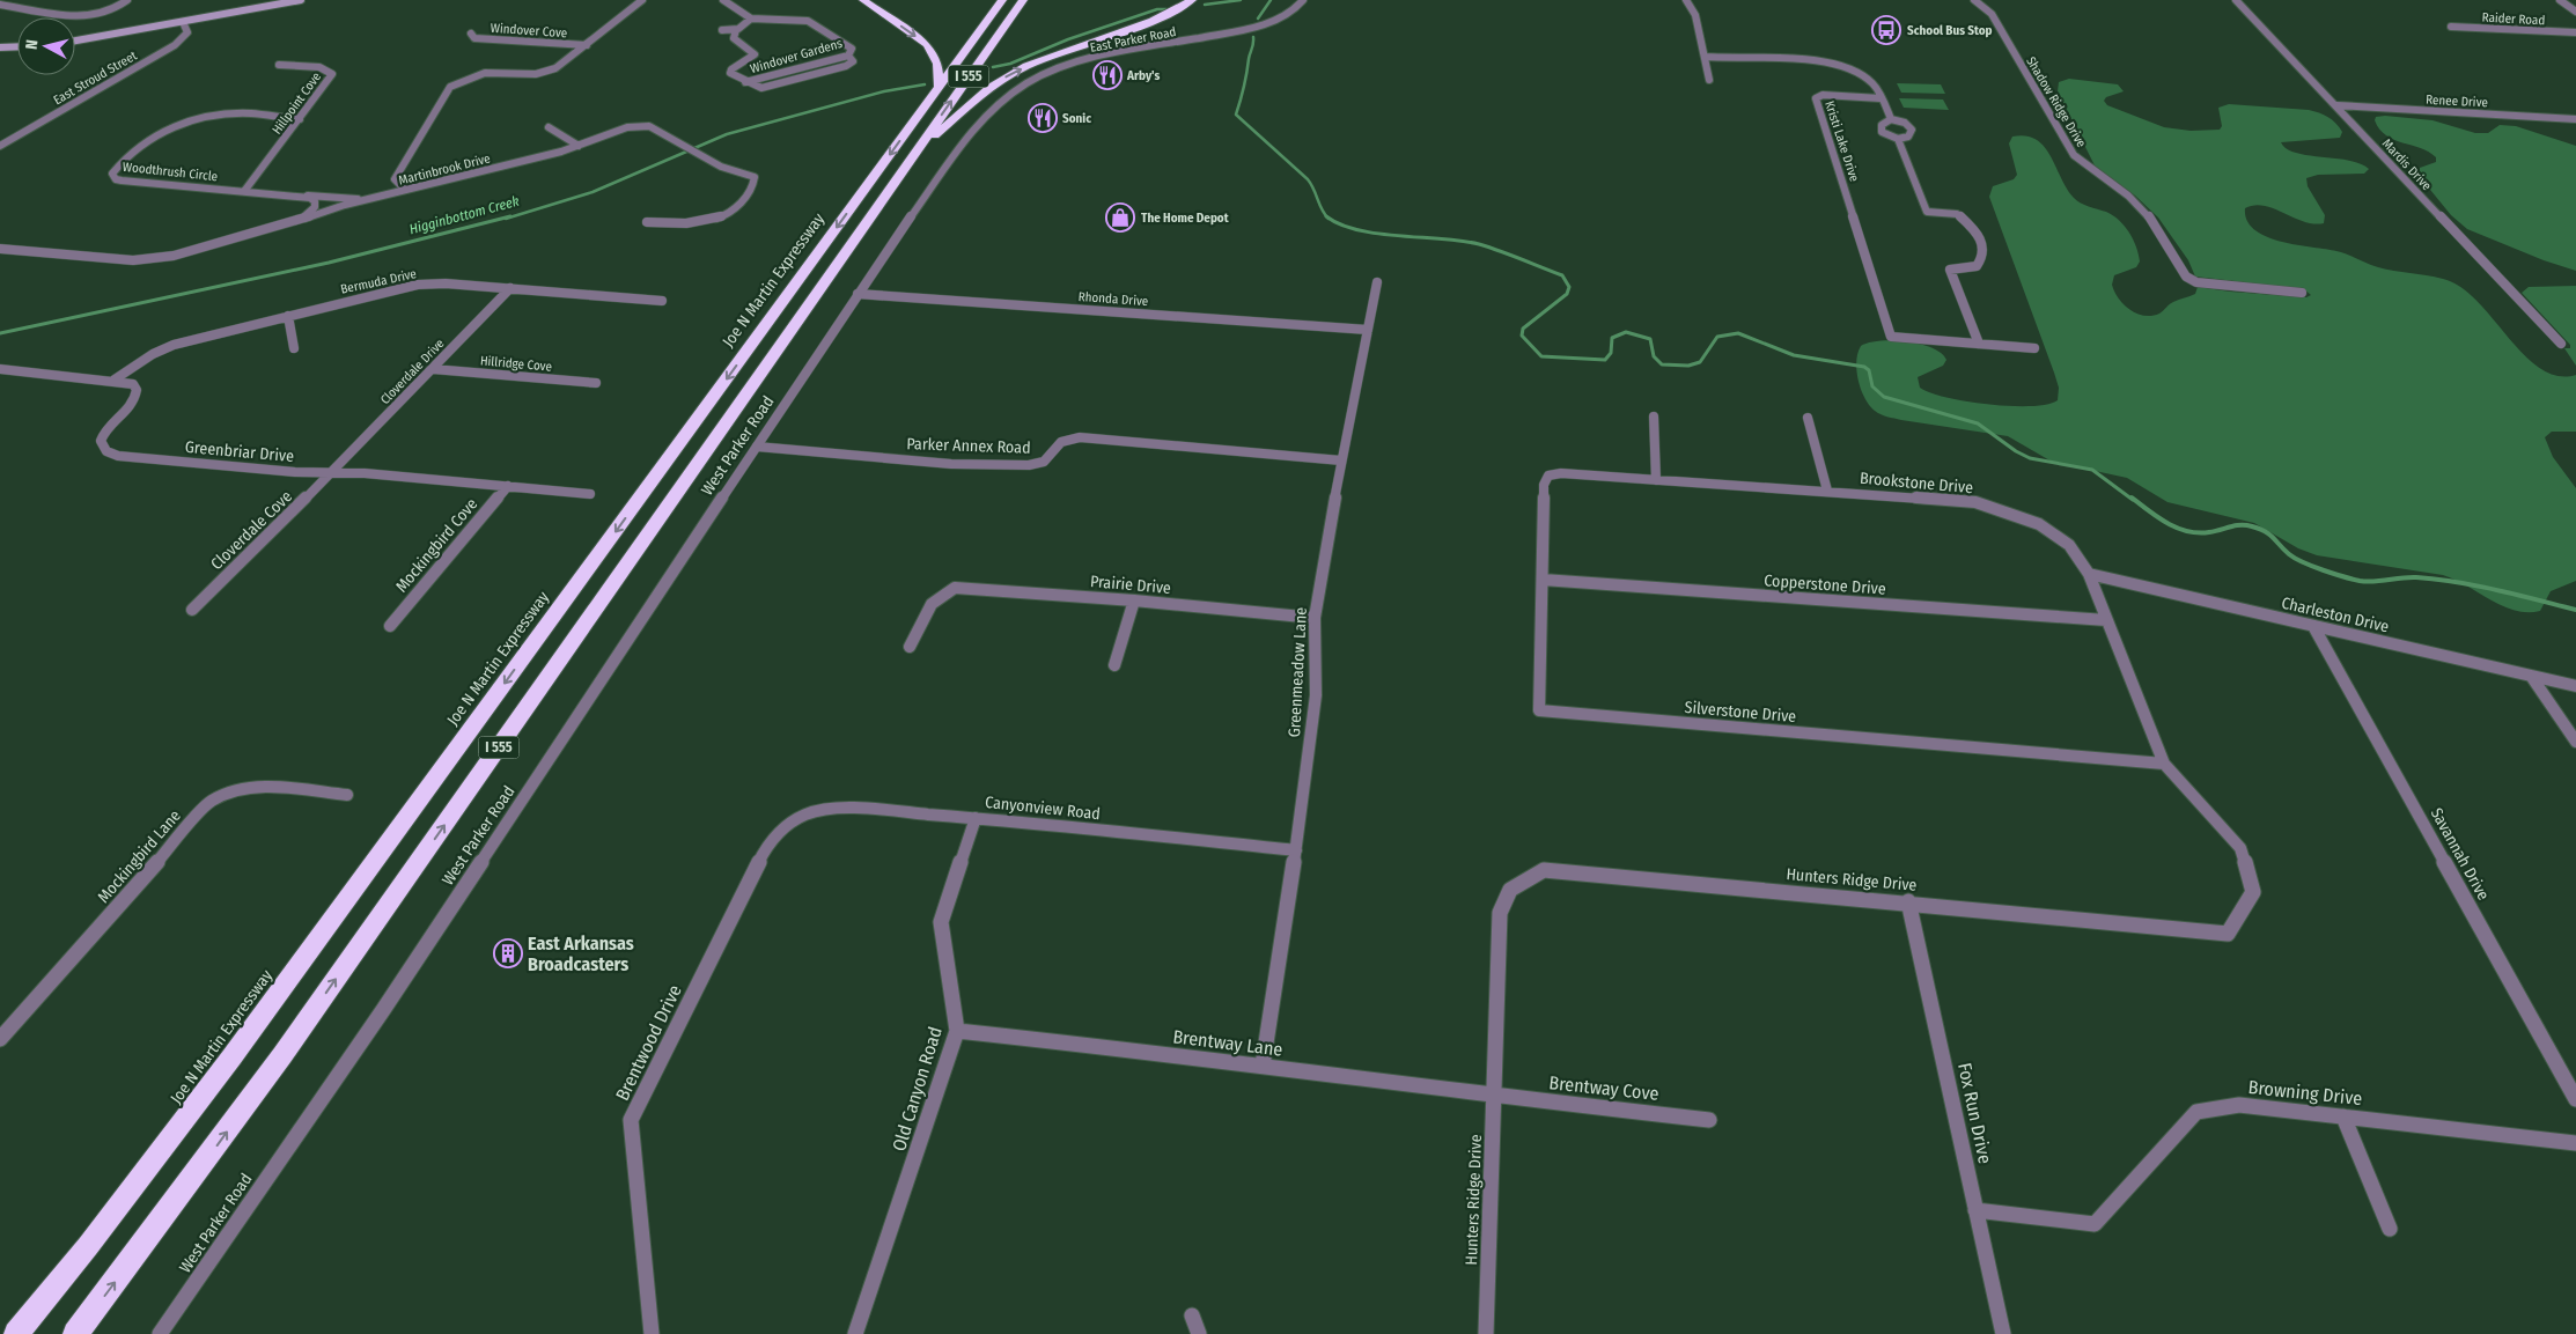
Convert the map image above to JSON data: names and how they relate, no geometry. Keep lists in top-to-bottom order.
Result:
{
  "streets": {
    "highway": ["I 555", "Joe N Martin Expressway"],
    "street": [
      "Raider Road",
      "Windover Cove",
      "East Parker Road",
      "Windover Gardens",
      "East Stroud Street",
      "Renee Drive",
      "Shadow Ridge Drive",
      "Hillpoint Cove",
      "Kristi Lake Drive",
      "Mardis Drive",
      "Martinbrook Drive",
      "Woodthrush Circle",
      "Bermuda Drive",
      "Rhonda Drive",
      "Hillridge Cove",
      "Cloverdale Drive",
      "West Parker Road",
      "Parker Annex Road",
      "Greenbriar Drive",
      "Brookstone Drive",
      "Cloverdale Cove",
      "Mockingbird Cove",
      "Prairie Drive",
      "Copperstone Drive",
      "Charleston Drive",
      "Greenmeadow Lane",
      "Silverstone Drive",
      "Canyonview Road",
      "Savannah Drive",
      "Mockingbird Lane",
      "Hunters Ridge Drive",
      "Brentwood Drive",
      "Brentway Lane",
      "Brentway Cove",
      "Old Canyon Road",
      "Browning Drive",
      "Fox Run Drive"
    ]
  },
  "crossings": [
    ["East Parker Road", "Rhonda Drive"],
    ["East Parker Road", "West Parker Road"],
    ["Renee Drive", "Mardis Drive"],
    ["Hillpoint Cove", "Woodthrush Circle"],
    ["Martinbrook Drive", "Woodthrush Circle"],
    ["Bermuda Drive", "Cloverdale Drive"],
    ["Bermuda Drive", "Greenbriar Drive"],
    ["Rhonda Drive", "West Parker Road"],
    ["Rhonda Drive", "Greenmeadow Lane"],
    ["Hillridge Cove", "Cloverdale Drive"],
    ["Cloverdale Drive", "Greenbriar Drive"],
    ["Cloverdale Drive", "Cloverdale Cove"],
    ["West Parker Road", "Parker Annex Road"],
    ["Parker Annex Road", "Greenmeadow Lane"],
    ["Greenbriar Drive", "Cloverdale Cove"],
    ["Greenbriar Drive", "Mockingbird Cove"],
    ["Brookstone Drive", "Charleston Drive"],
    ["Brookstone Drive", "Silverstone Drive"],
    ["Brookstone Drive", "Hunters Ridge Drive"],
    ["Prairie Drive", "Greenmeadow Lane"],
    ["Copperstone Drive", "Silverstone Drive"],
    ["Copperstone Drive", "Hunters Ridge Drive"],
    ["Charleston Drive", "Savannah Drive"],
    ["Charleston Drive", "Hunters Ridge Drive"],
    ["Greenmeadow Lane", "Canyonview Road"],
    ["Greenmeadow Lane", "Brentway Lane"],
    ["Silverstone Drive", "Hunters Ridge Drive"],
    ["Canyonview Road", "Brentwood Drive"],
    ["Canyonview Road", "Old Canyon Road"],
    ["Hunters Ridge Drive", "Brentway Lane"],
    ["Hunters Ridge Drive", "Brentway Cove"],
    ["Hunters Ridge Drive", "Fox Run Drive"],
    ["Brentway Lane", "Brentway Cove"],
    ["Brentway Lane", "Old Canyon Road"],
    ["Browning Drive", "Fox Run Drive"]
  ],
  "water": ["Higginbottom Creek"],
  "places": {
    "bus stop": ["School Bus Stop"],
    "restaurant": ["Arby's", "Sonic"],
    "shop": ["The Home Depot"],
    "building": ["East Arkansas Broadcasters"]
  },
  "north": "left"
}
